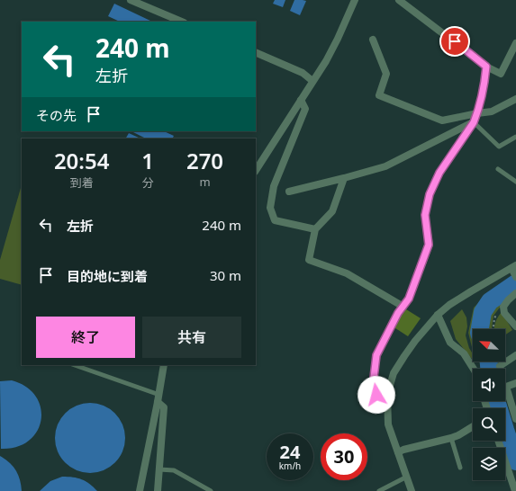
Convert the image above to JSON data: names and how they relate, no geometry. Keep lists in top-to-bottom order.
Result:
{
  "north": "top left",
  "page": {
    "turn": ["240 m", "左折"],
    "then": "その先",
    "eta": [
      "20:54",
      "到着",
      "1",
      "分",
      "270",
      "m"
    ],
    "list": [
      {
        "name": "左折",
        "value": "240 m"
      },
      {
        "name": "目的地に到着",
        "value": "30 m"
      }
    ],
    "buttons": ["終了", "共有"],
    "speed": "24 km/h",
    "limit": "30"
  }
}
